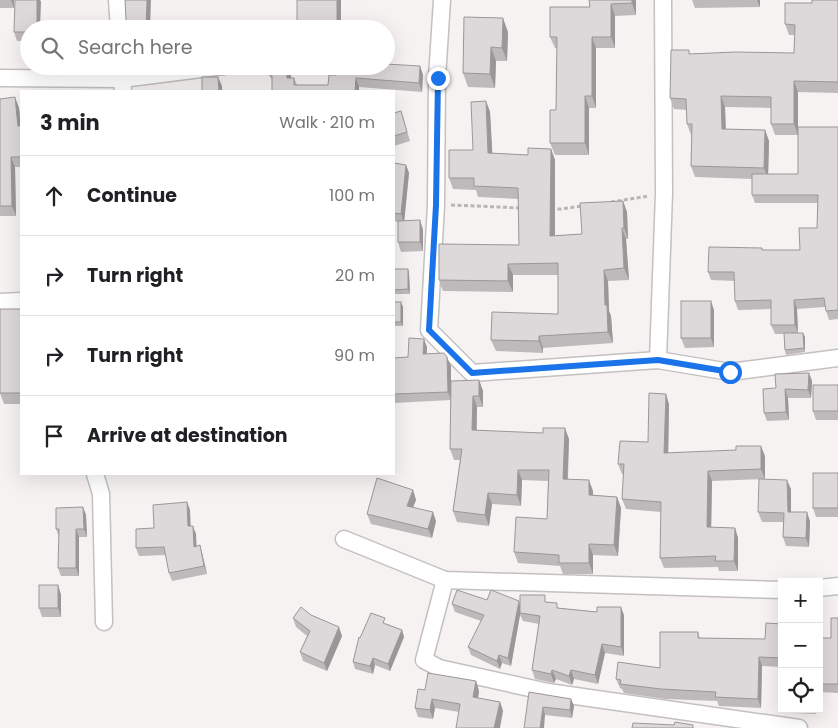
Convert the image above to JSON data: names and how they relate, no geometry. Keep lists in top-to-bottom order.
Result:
{
  "page": {
    "search": "Search here",
    "heading": ["3 min", "Walk · 210 m"],
    "list": [
      ["Continue", "100 m"],
      ["Turn right", "20 m"],
      ["Turn right", "90 m"],
      "Arrive at destination"
    ],
    "map_buttons": ["+", "−"]
  }
}
